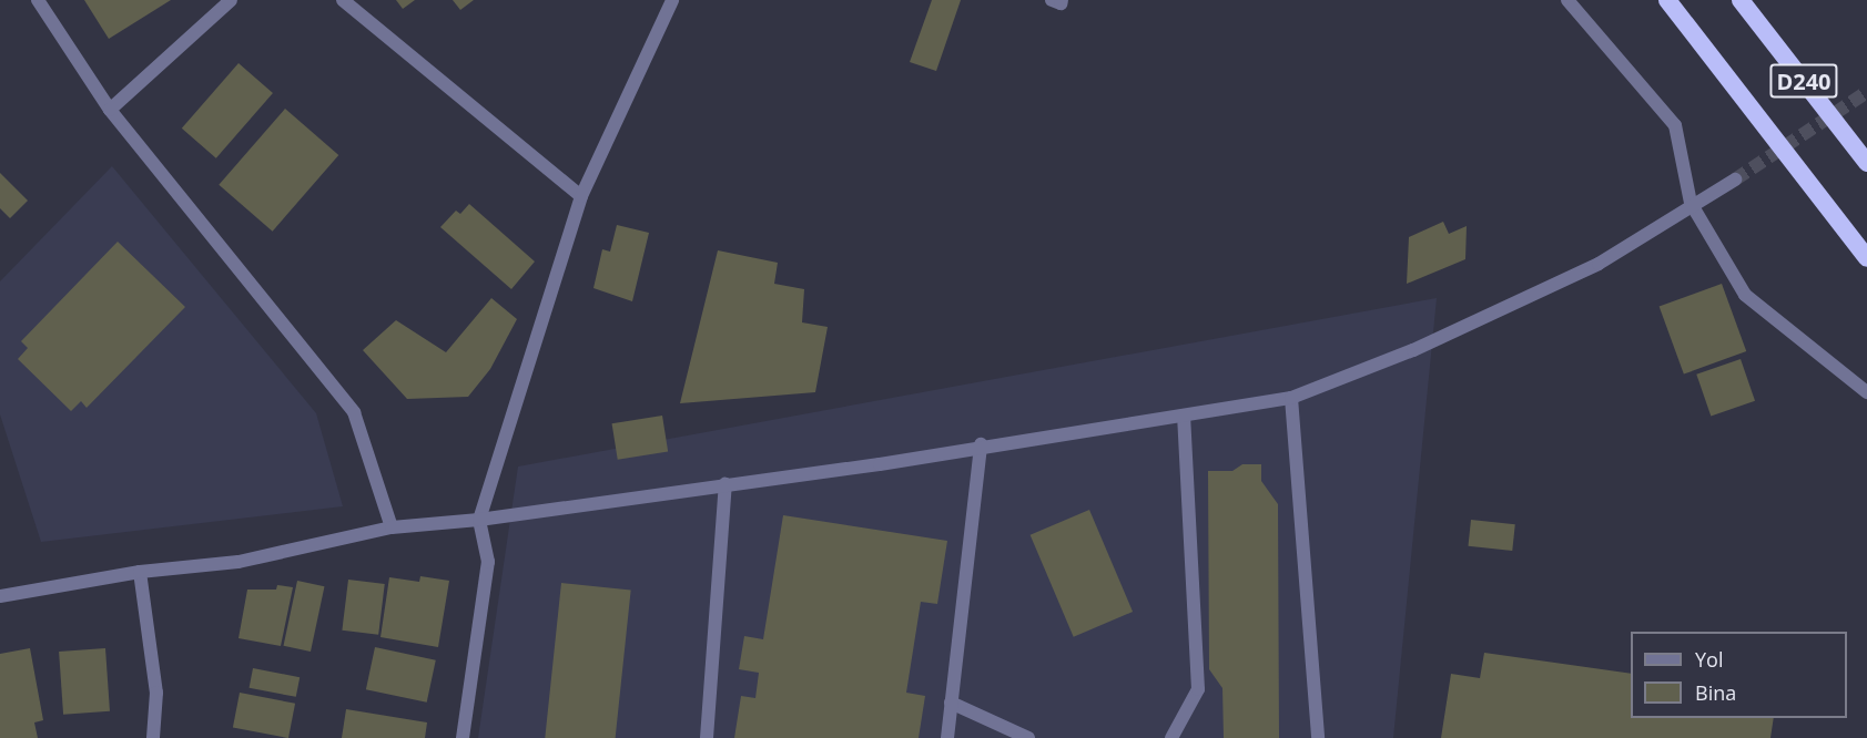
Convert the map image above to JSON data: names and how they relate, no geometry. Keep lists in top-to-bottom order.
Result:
{
  "streets": {
    "highway": ["D240"]
  },
  "legend": ["Yol", "Bina"]
}
